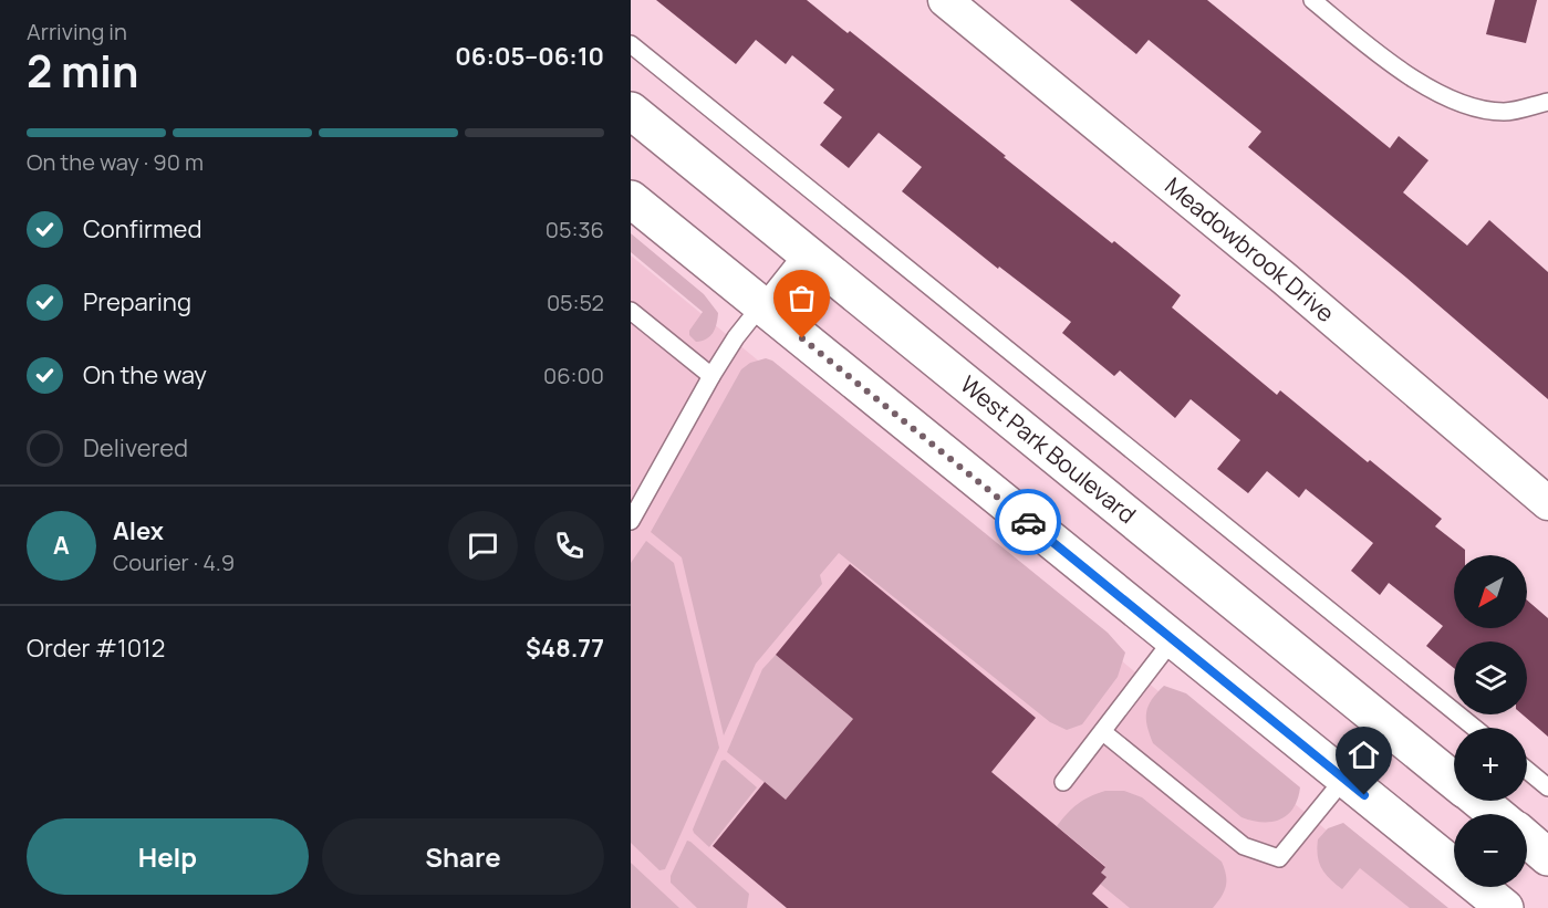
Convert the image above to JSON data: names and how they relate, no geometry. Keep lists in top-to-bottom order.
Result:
{
  "streets": {
    "main road": ["West Park Boulevard"],
    "street": ["Meadowbrook Drive"]
  },
  "north": "bottom left",
  "page": {
    "heading": ["2 min", "Arriving in", "06:05–06:10"],
    "panel": [
      "Alex",
      "Courier · 4.9",
      "Order #1012",
      "$48.77"
    ],
    "bar": "On the way · 90 m",
    "list": [
      ["Confirmed", "05:36"],
      ["Preparing", "05:52"],
      ["On the way", "06:00"],
      "Delivered"
    ],
    "round": "A",
    "map_buttons": ["+", "−"],
    "buttons": ["Help", "Share"]
  }
}
